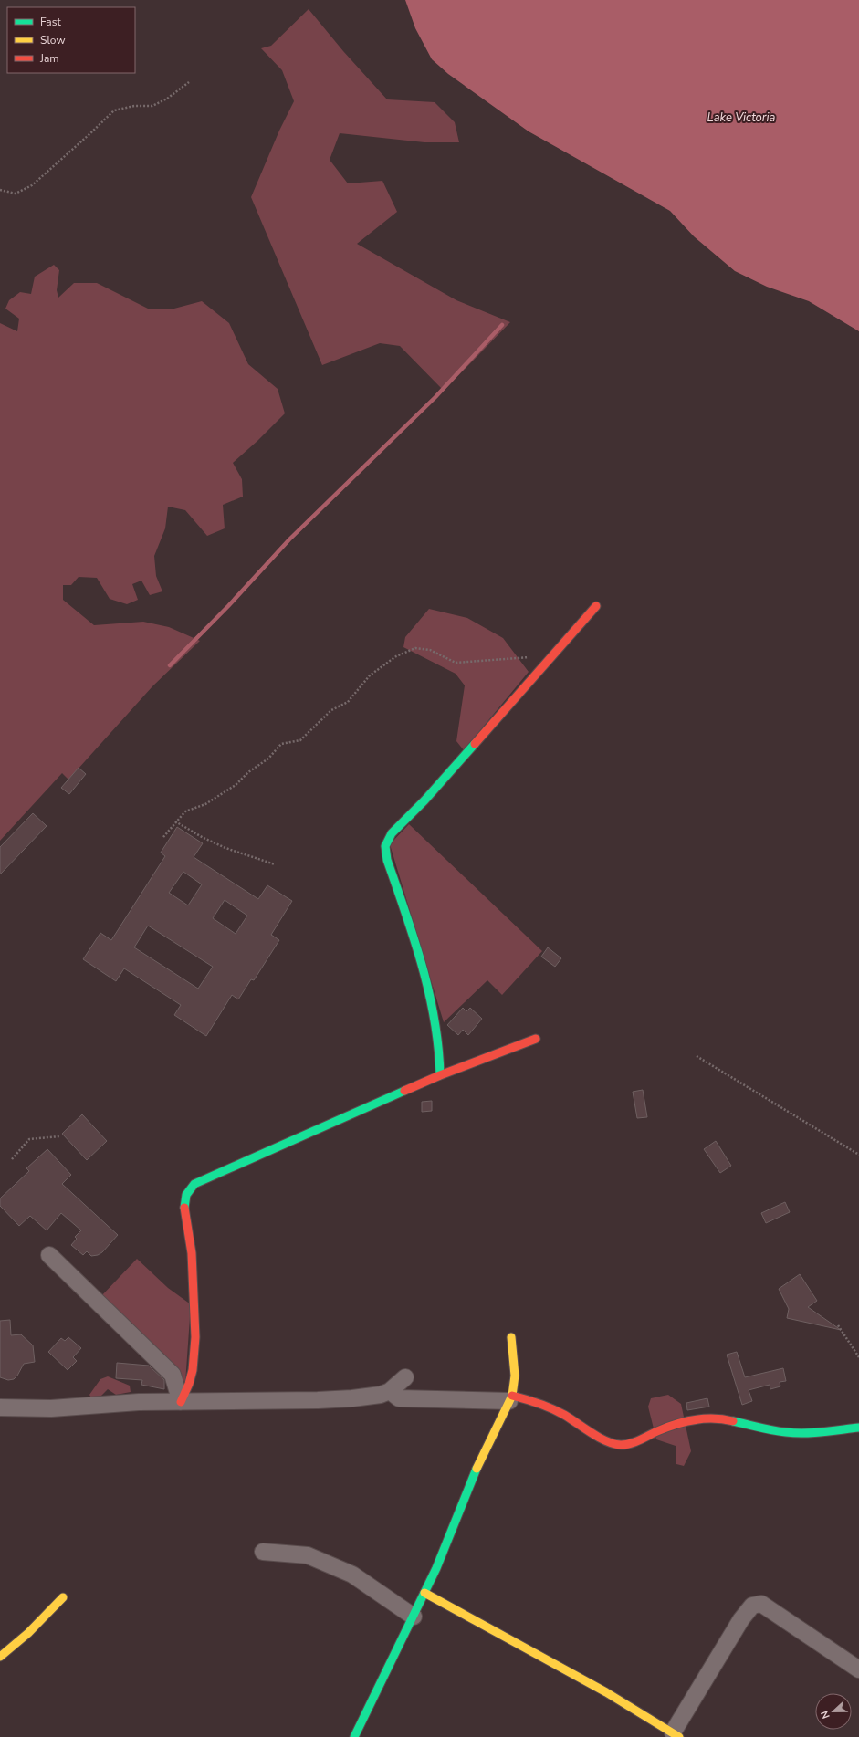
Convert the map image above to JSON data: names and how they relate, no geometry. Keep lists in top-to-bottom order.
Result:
{
  "water": ["Lake Victoria"],
  "legend": ["Fast", "Slow", "Jam"],
  "north": "left"
}
